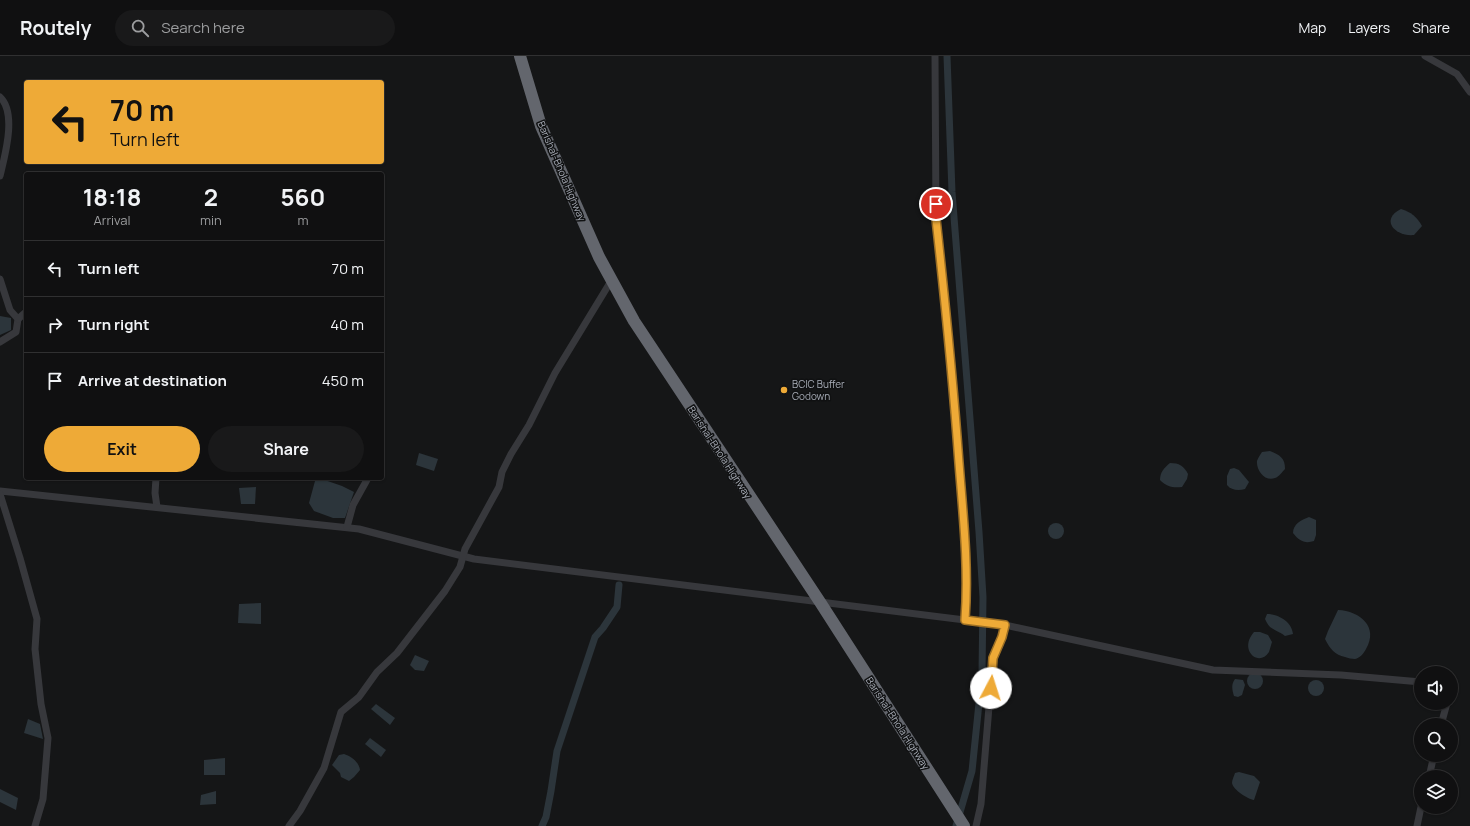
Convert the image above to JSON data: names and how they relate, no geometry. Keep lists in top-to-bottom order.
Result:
{
  "streets": {
    "highway": ["Barishal-Bhola Highway"]
  },
  "places": ["BCIC Buffer Godown"],
  "page": {
    "header": "Routely",
    "search": "Search here",
    "nav": ["Map", "Layers", "Share"],
    "turn": ["70 m", "Turn left"],
    "eta": [
      "18:18",
      "Arrival",
      "2",
      "min",
      "560",
      "m"
    ],
    "list": [
      {
        "name": "Turn left",
        "value": "70 m"
      },
      {
        "name": "Turn right",
        "value": "40 m"
      },
      {
        "name": "Arrive at destination",
        "value": "450 m"
      }
    ],
    "buttons": ["Exit", "Share"]
  }
}
